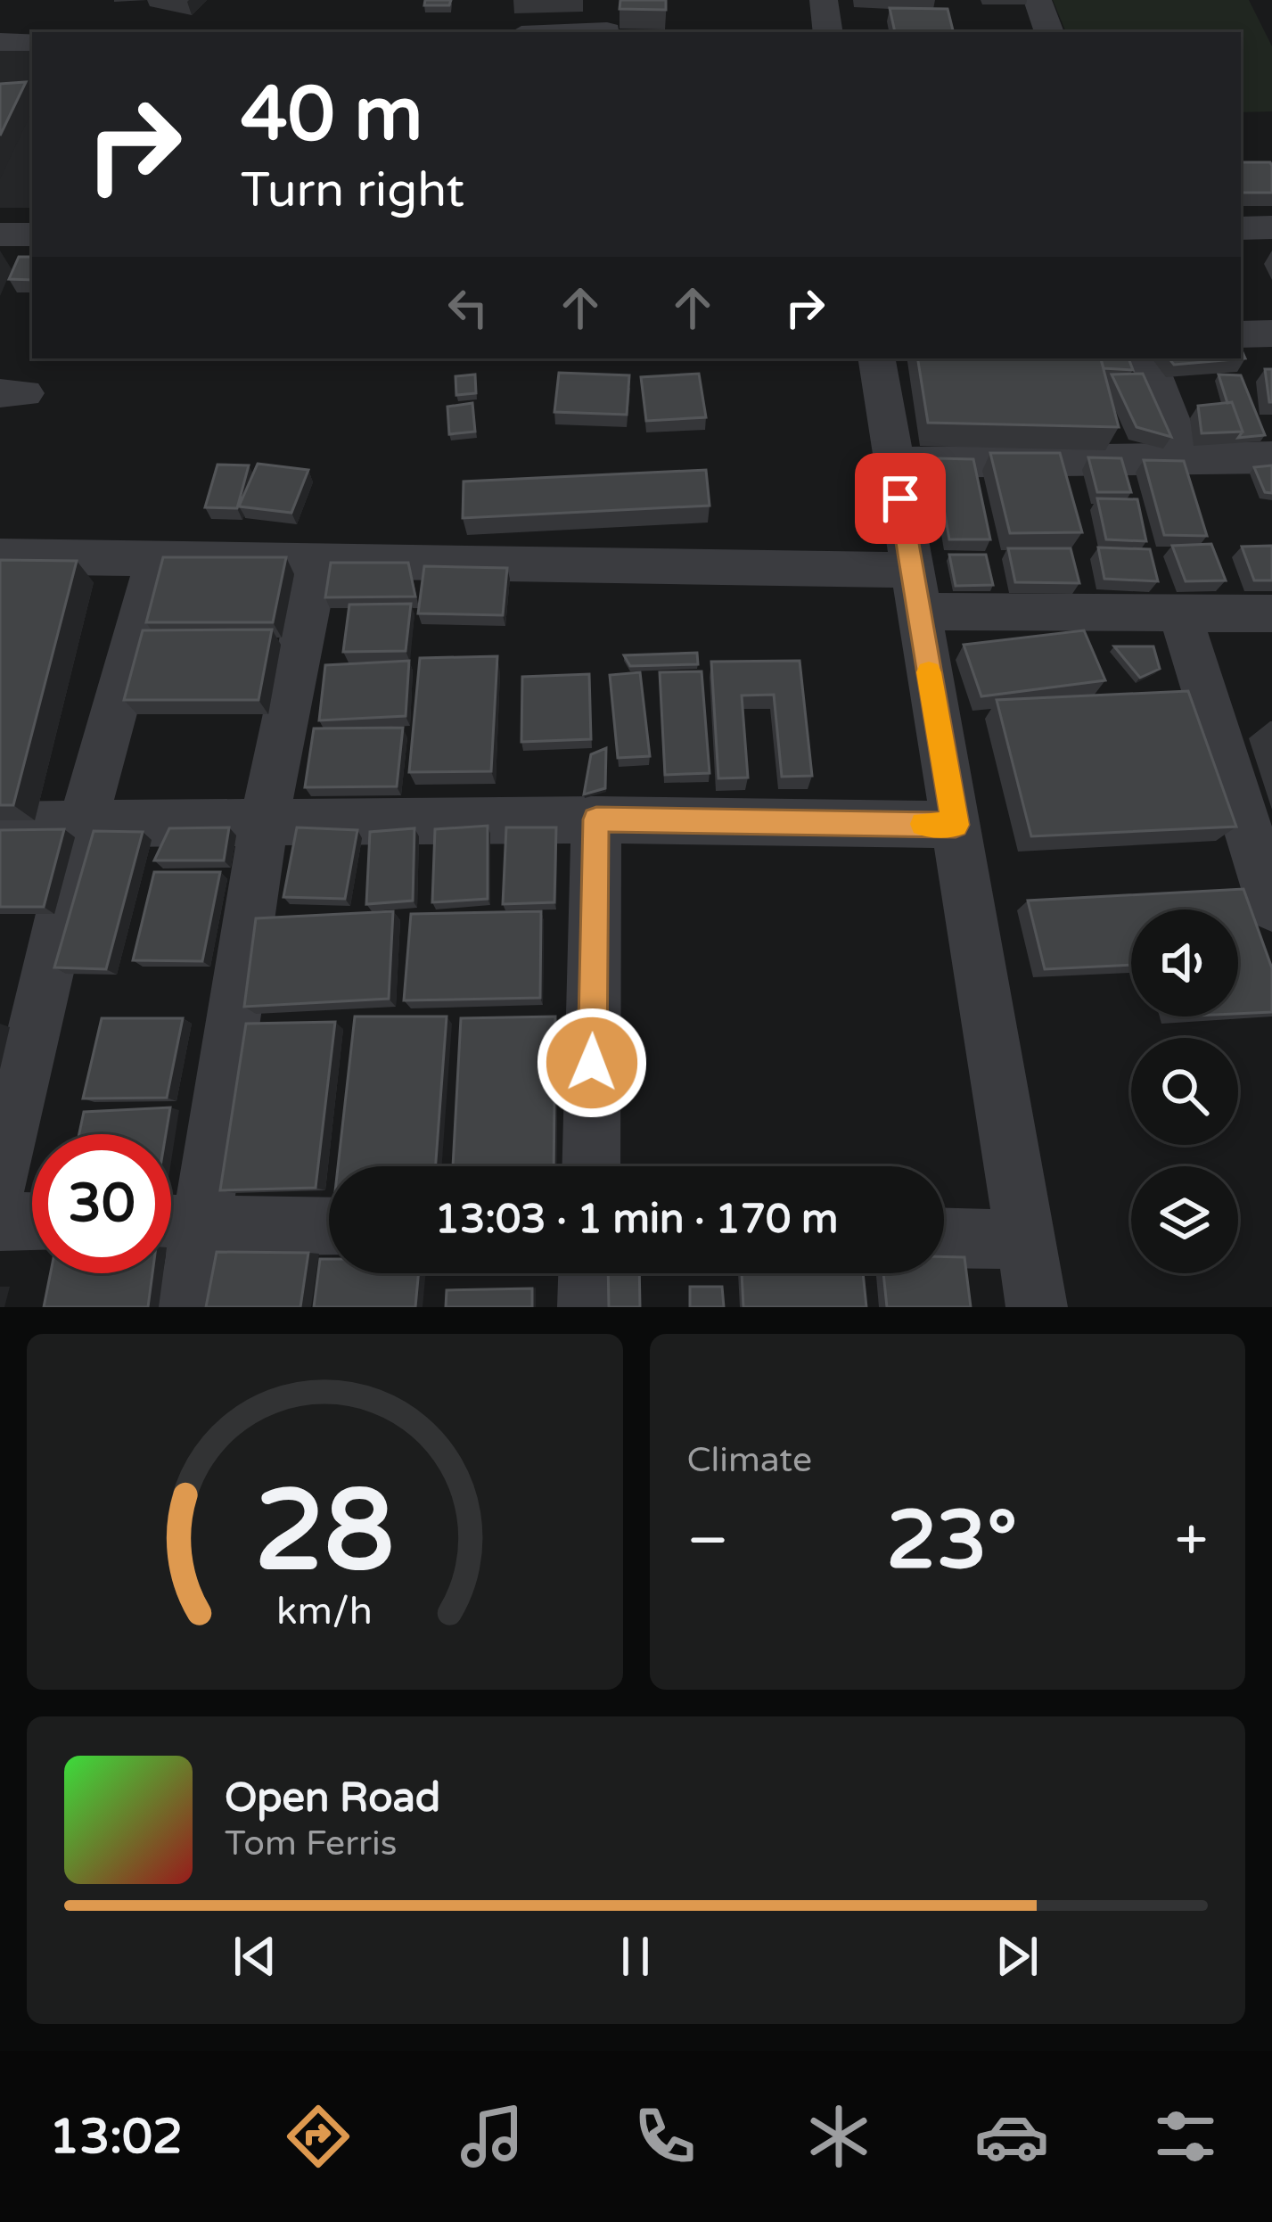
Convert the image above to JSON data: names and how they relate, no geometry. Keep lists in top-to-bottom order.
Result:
{
  "page": {
    "turn": ["40 m", "Turn right"],
    "limit": "30",
    "trip": "13:03 · 1 min · 170 m",
    "tile": "Climate",
    "heat": ["−", "23°", "+"],
    "song": ["Open Road", "Tom Ferris"],
    "tabs": "13:02",
    "gauge": ["28", "km/h"]
  }
}
